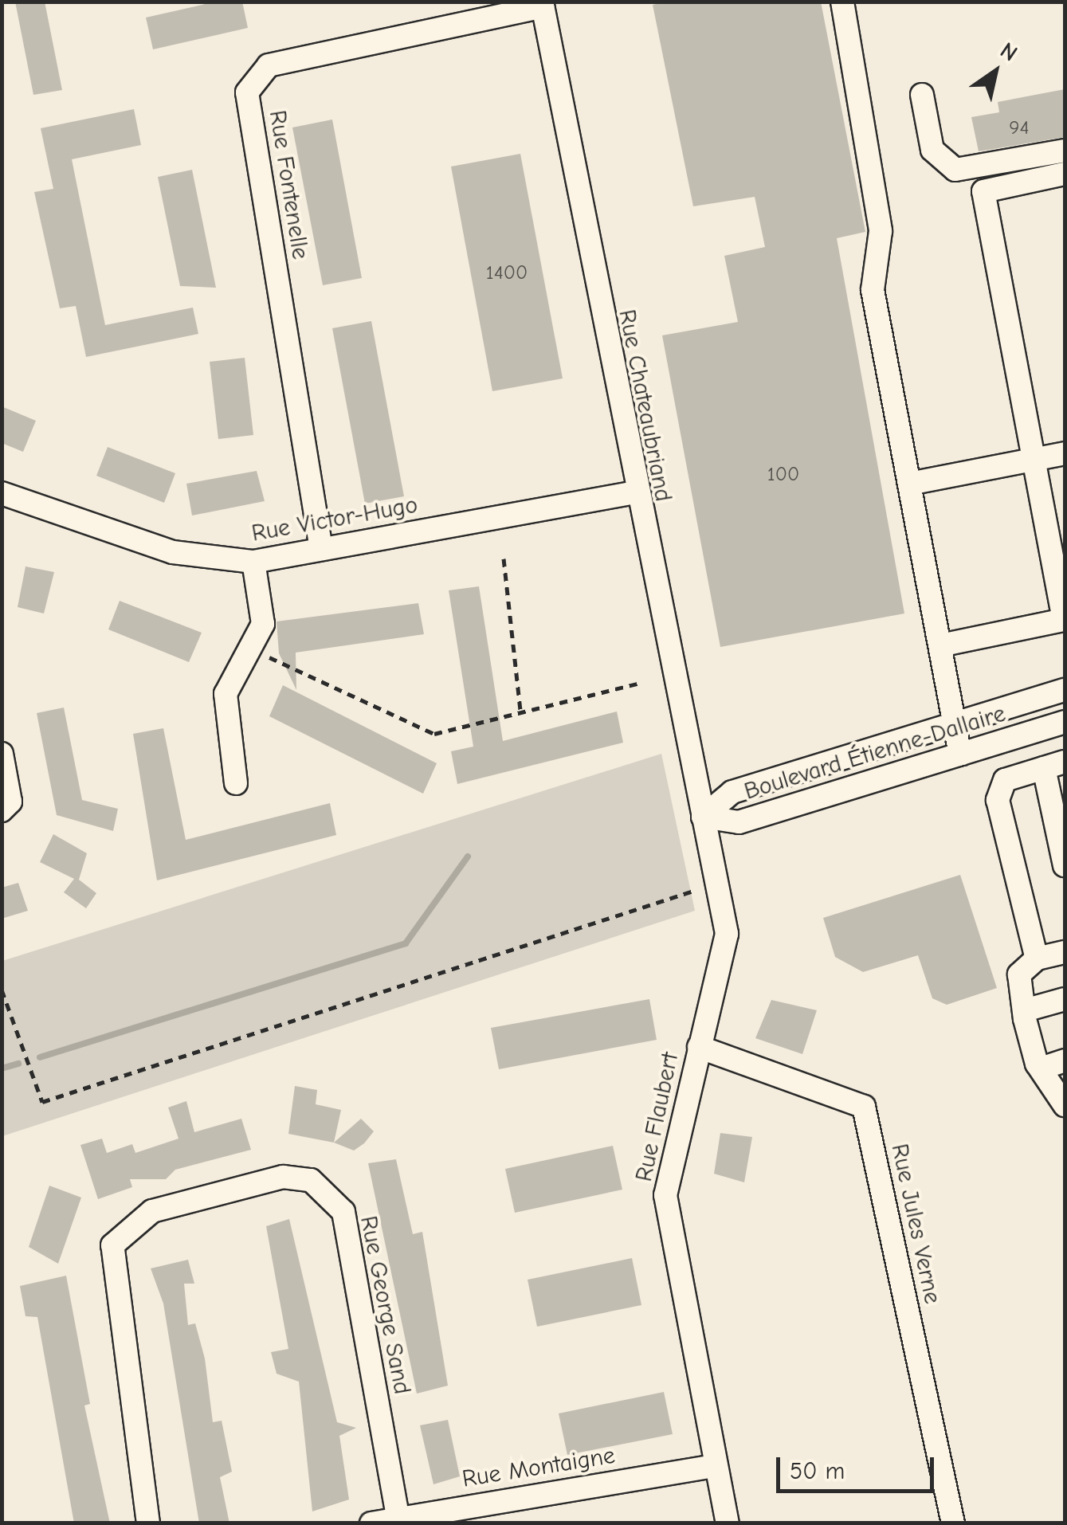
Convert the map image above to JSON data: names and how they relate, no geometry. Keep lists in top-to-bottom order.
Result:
{
  "streets": {
    "street": [
      "Rue Fontenelle",
      "Rue Chateaubriand",
      "Rue Victor-Hugo",
      "Boulevard Étienne-Dallaire",
      "Rue Flaubert",
      "Rue Jules Verne",
      "Rue George Sand",
      "Rue Montaigne"
    ]
  },
  "crossings": [
    ["Rue Fontenelle", "Rue Chateaubriand"],
    ["Rue Fontenelle", "Rue Victor-Hugo"],
    ["Rue Chateaubriand", "Rue Victor-Hugo"],
    ["Rue Chateaubriand", "Boulevard Étienne-Dallaire"],
    ["Rue Chateaubriand", "Rue Flaubert"],
    ["Boulevard Étienne-Dallaire", "Rue Flaubert"],
    ["Rue Flaubert", "Rue Jules Verne"],
    ["Rue Flaubert", "Rue Montaigne"],
    ["Rue George Sand", "Rue Montaigne"]
  ],
  "house_numbers": ["94", "1400", "100"],
  "scale_bar": "50 m",
  "north": "top right"
}
